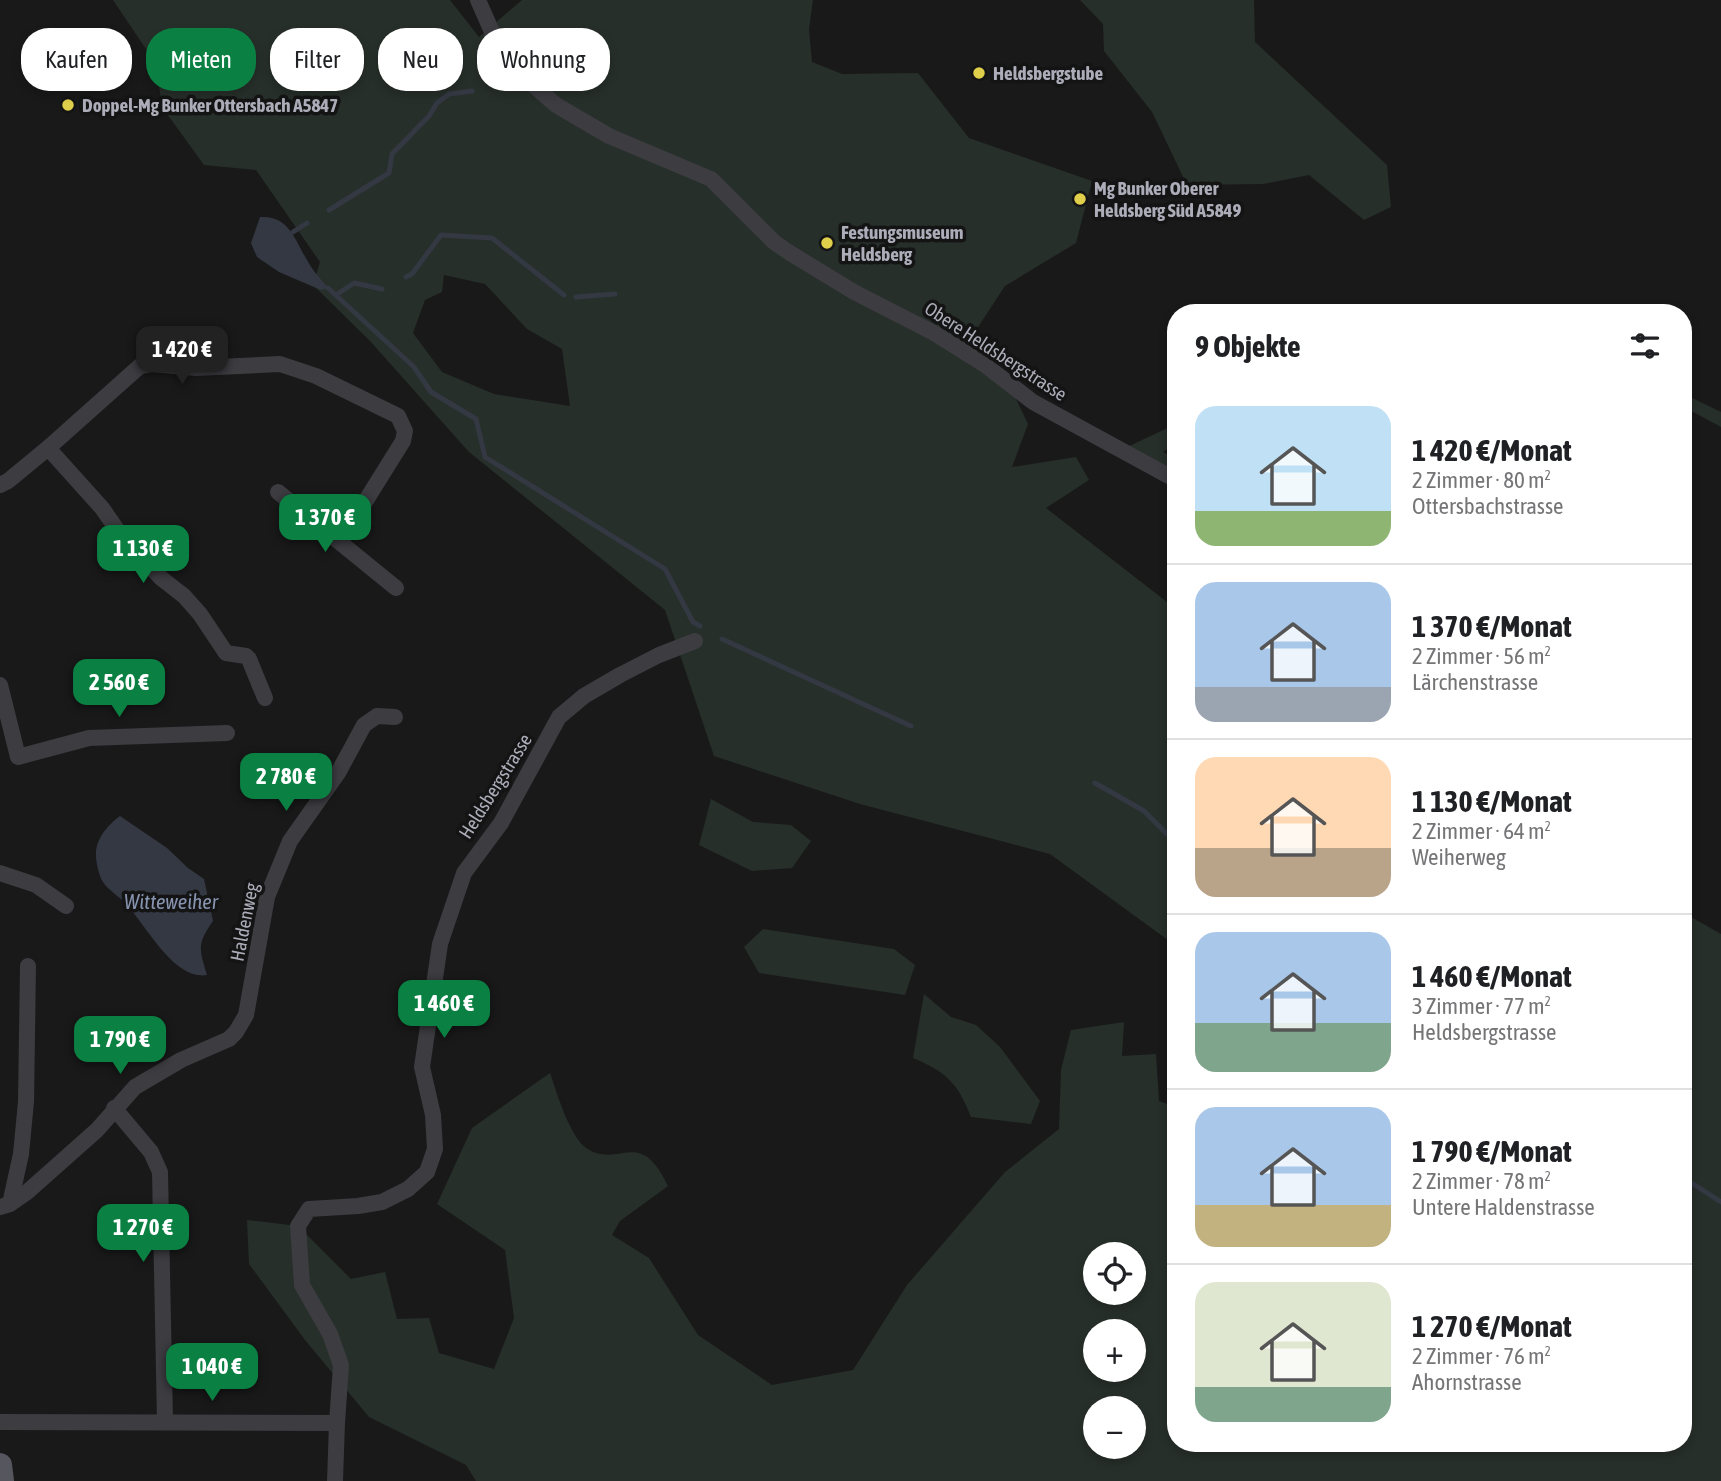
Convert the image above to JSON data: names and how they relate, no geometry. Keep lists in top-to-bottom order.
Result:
{
  "streets": {
    "street": ["Obere Heldsbergstrasse", "Heldsbergstrasse", "Haldenweg"]
  },
  "water": ["Witteweiher"],
  "places": [
    "Heldsbergstube",
    "Doppel-Mg Bunker Ottersbach A5847",
    "Mg Bunker Oberer Heldsberg Süd A5849",
    "Festungsmuseum Heldsberg"
  ],
  "page": {
    "chip": [
      "Kaufen",
      "Mieten",
      "Filter",
      "Neu",
      "Wohnung"
    ],
    "heading": "9 Objekte",
    "price": [
      "1 420 €",
      "1 370 €",
      "1 130 €",
      "2 560 €",
      "2 780 €",
      "1 460 €",
      "1 790 €",
      "1 270 €",
      "1 040 €"
    ],
    "list": [
      {
        "name": "1 420 €/Monat",
        "note": "2 Zimmer · 80 m² · Ottersbachstrasse"
      },
      {
        "name": "1 370 €/Monat",
        "note": "2 Zimmer · 56 m² · Lärchenstrasse"
      },
      {
        "name": "1 130 €/Monat",
        "note": "2 Zimmer · 64 m² · Weiherweg"
      },
      {
        "name": "1 460 €/Monat",
        "note": "3 Zimmer · 77 m² · Heldsbergstrasse"
      },
      {
        "name": "1 790 €/Monat",
        "note": "2 Zimmer · 78 m² · Untere Haldenstrasse"
      },
      {
        "name": "1 270 €/Monat",
        "note": "2 Zimmer · 76 m² · Ahornstrasse"
      }
    ],
    "map_buttons": ["+", "−"]
  }
}
